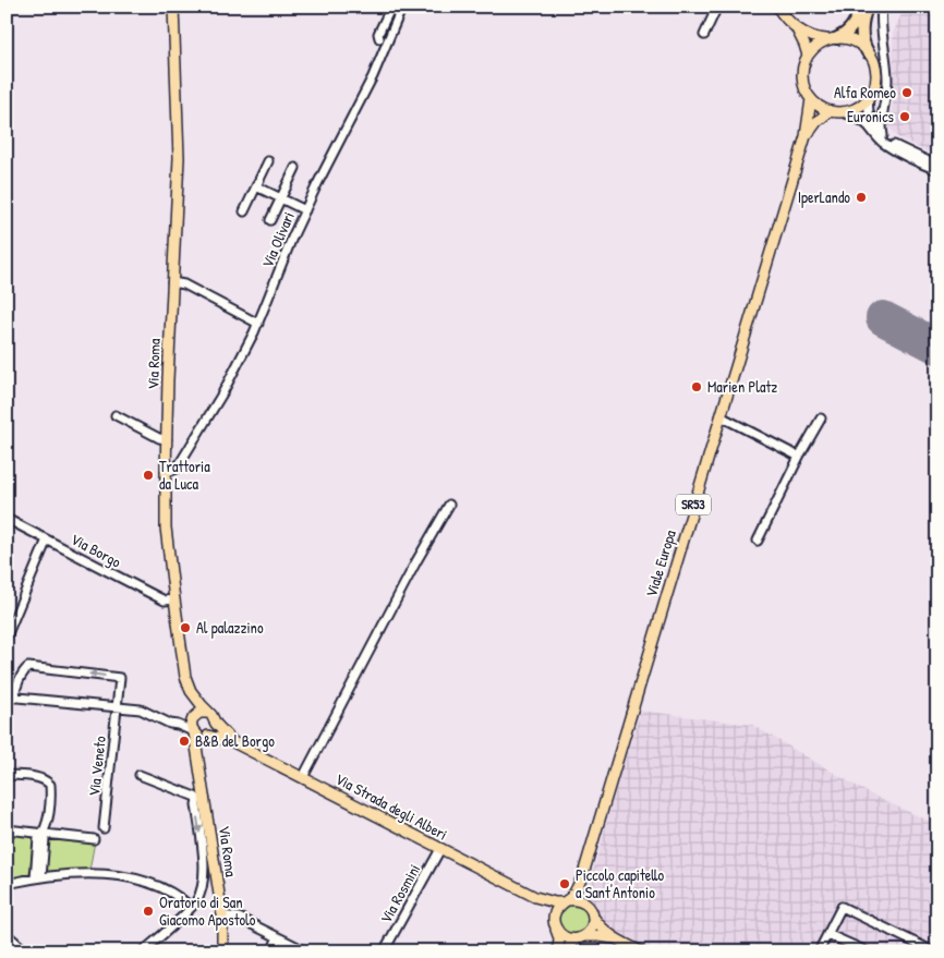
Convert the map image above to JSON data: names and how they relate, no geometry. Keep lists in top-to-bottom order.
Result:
{
  "streets": {
    "main road": [
      "Via Roma",
      "SR53",
      "Viale Europa",
      "Via Strada degli Alberi"
    ],
    "street": [
      "Via Olivari",
      "Via Borgo",
      "Via Veneto",
      "Via Rosmini"
    ]
  },
  "crossings": [
    ["Via Olivari", "Via Roma"],
    ["Via Roma", "Via Borgo"],
    ["Via Roma", "Via Strada degli Alberi"],
    ["SR53", "Viale Europa"],
    ["Viale Europa", "Via Strada degli Alberi"],
    ["Via Strada degli Alberi", "Via Rosmini"]
  ],
  "places": [
    "Alfa Romeo",
    "Euronics",
    "IperLando",
    "Marien Platz",
    "Trattoria da Luca",
    "Al palazzino",
    "B&B del Borgo",
    "Piccolo capitello a Sant'Antonio",
    "Oratorio di San Giacomo Apostolo"
  ]
}
